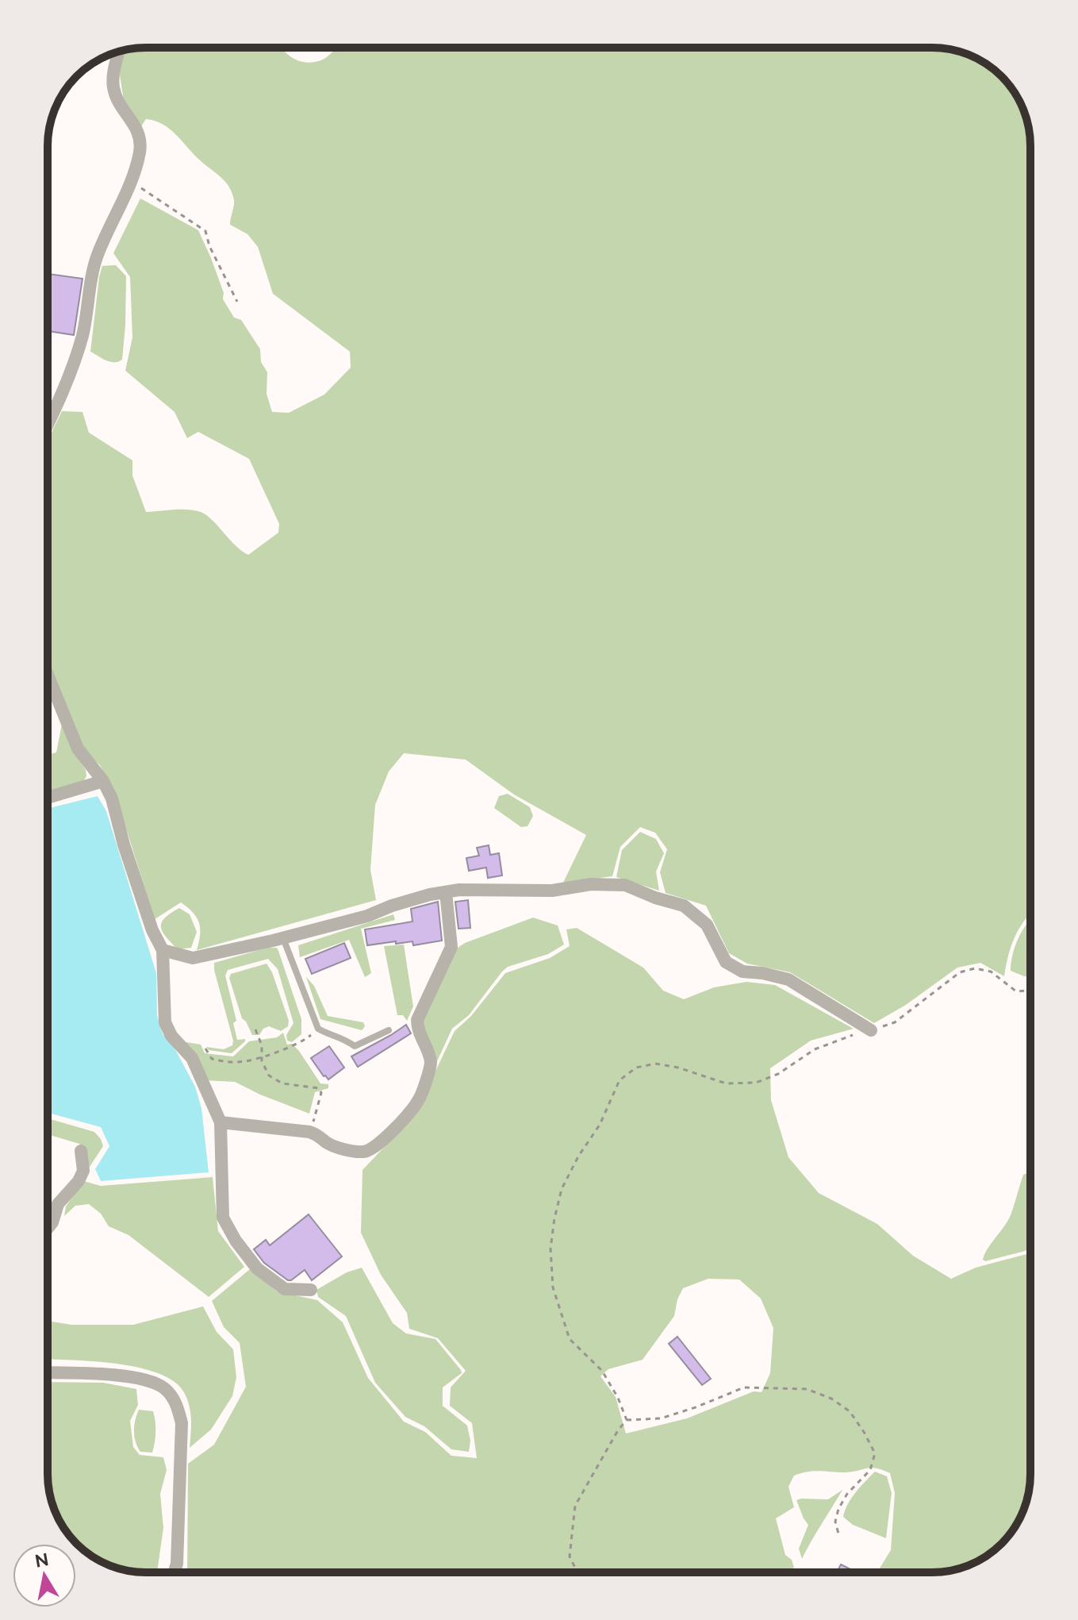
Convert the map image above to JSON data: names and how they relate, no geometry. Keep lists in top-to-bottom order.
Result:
{
  "north": "top"
}
